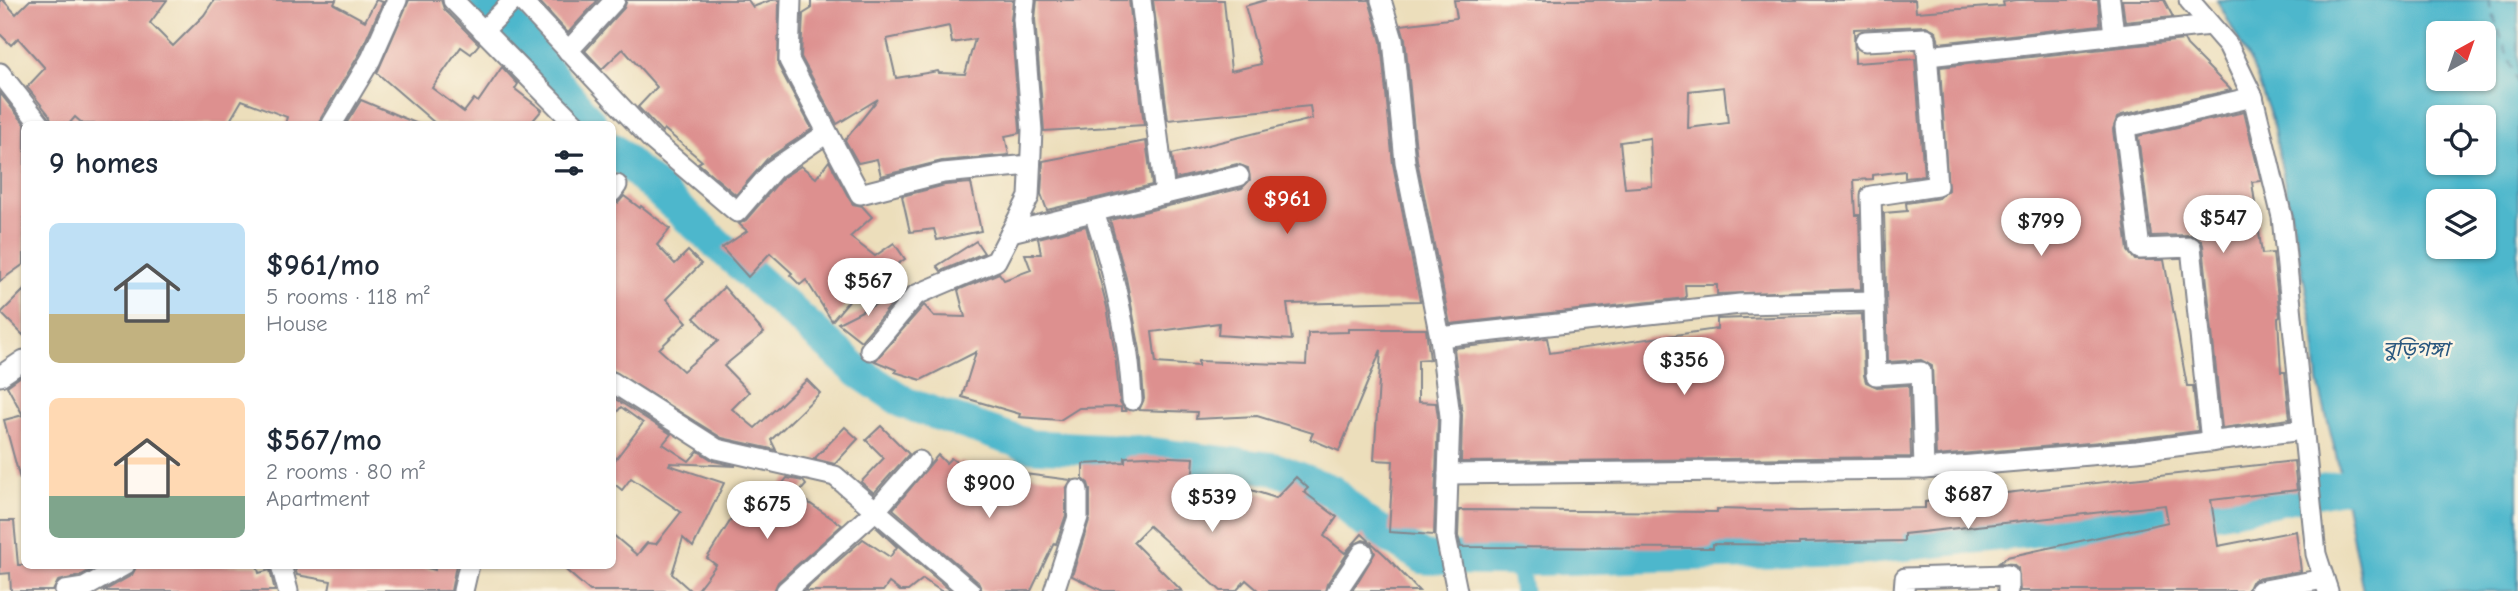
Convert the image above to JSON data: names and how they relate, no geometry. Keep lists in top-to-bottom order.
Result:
{
  "water": ["বুড়িগঙ্গা"],
  "north": "top right",
  "page": {
    "heading": "9 homes",
    "price": [
      "$961",
      "$547",
      "$799",
      "$567",
      "$356",
      "$900",
      "$687",
      "$539",
      "$675"
    ],
    "list": [
      {
        "name": "$961/mo",
        "note": "5 rooms · 118 m² · House"
      },
      {
        "name": "$567/mo",
        "note": "2 rooms · 80 m² · Apartment"
      }
    ]
  }
}
